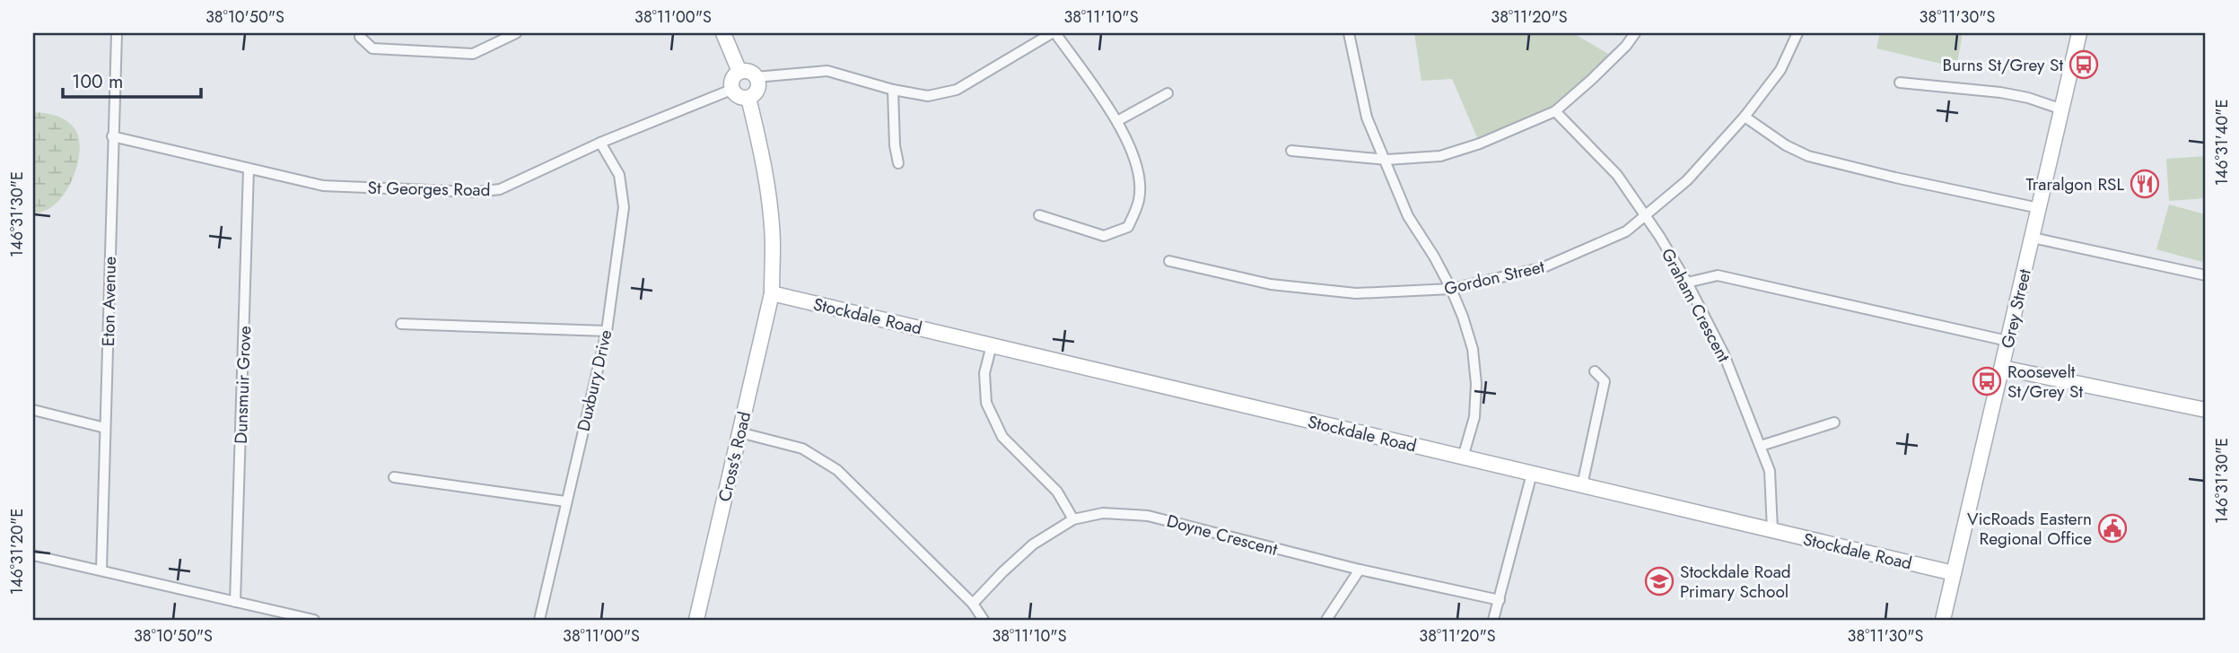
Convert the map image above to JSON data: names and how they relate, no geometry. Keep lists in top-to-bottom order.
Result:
{
  "streets": {
    "street": [
      "St Georges Road",
      "Gordon Street",
      "Eton Avenue",
      "Graham Crescent",
      "Grey Street",
      "Stockdale Road",
      "Duxbury Drive",
      "Dunsmuir Grove",
      "Cross's Road",
      "Doyne Crescent"
    ]
  },
  "crossings": [
    ["St Georges Road", "Eton Avenue"],
    ["St Georges Road", "Duxbury Drive"],
    ["St Georges Road", "Dunsmuir Grove"],
    ["St Georges Road", "Cross's Road"],
    ["Gordon Street", "Graham Crescent"],
    ["Graham Crescent", "Stockdale Road"],
    ["Grey Street", "Stockdale Road"],
    ["Stockdale Road", "Cross's Road"]
  ],
  "places": {
    "bus stop": ["Burns St/Grey St", "Roosevelt St/Grey St"],
    "restaurant": ["Traralgon RSL"],
    "public building": ["VicRoads Eastern Regional Office"],
    "school or university": ["Stockdale Road Primary School"]
  },
  "scale_bar": "100 m",
  "coordinates": [
    "38°10'50\"S",
    "38°11'00\"S",
    "38°11'10\"S",
    "38°11'20\"S",
    "38°11'30\"S",
    "146°31'40\"E",
    "146°31'30\"E",
    "146°31'20\"E"
  ]
}
